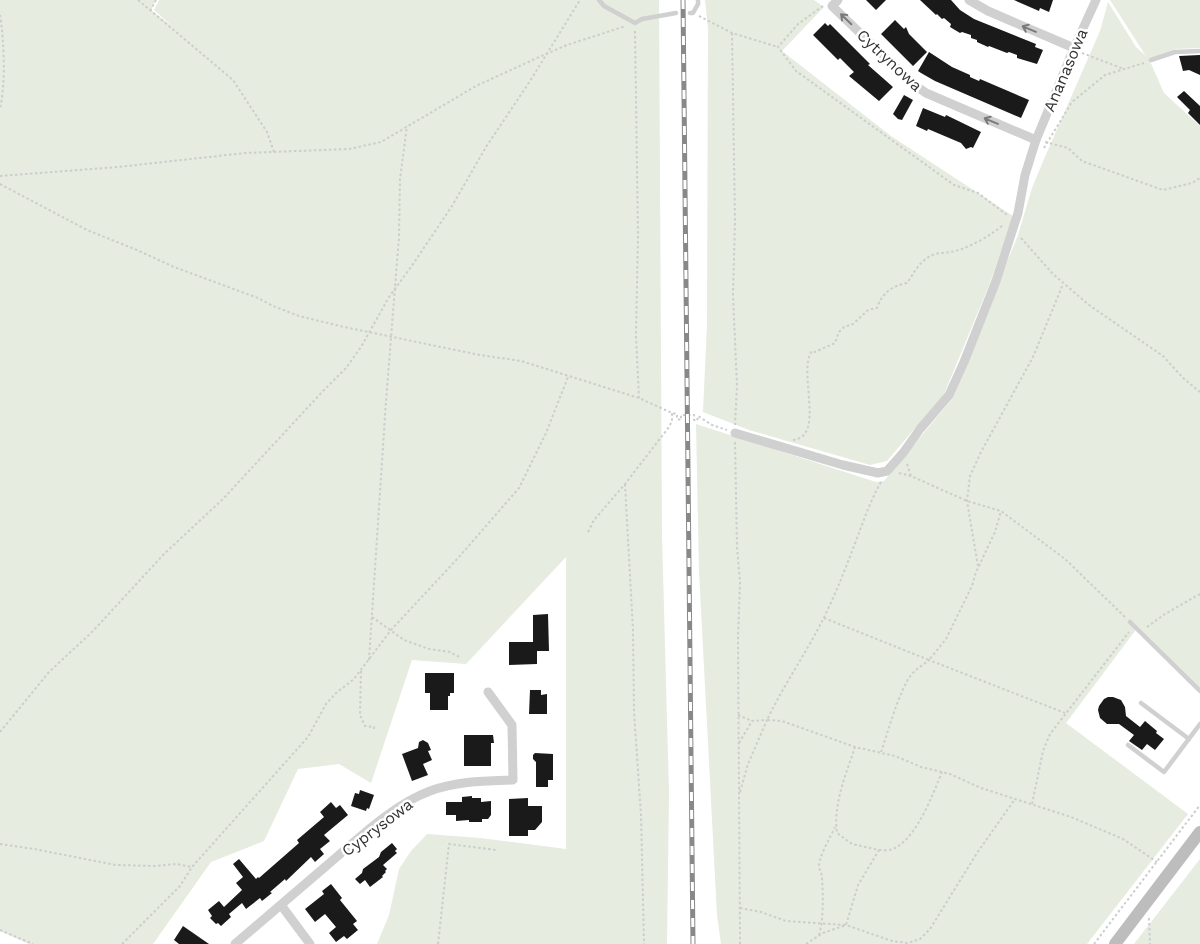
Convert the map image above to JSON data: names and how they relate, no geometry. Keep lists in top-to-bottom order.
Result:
{
  "streets": {
    "street": ["Cytrynowa", "Ananasowa", "Cyprysowa"]
  },
  "crossings": [
    ["Cytrynowa", "Ananasowa"]
  ],
  "one_way": ["Cytrynowa"]
}
